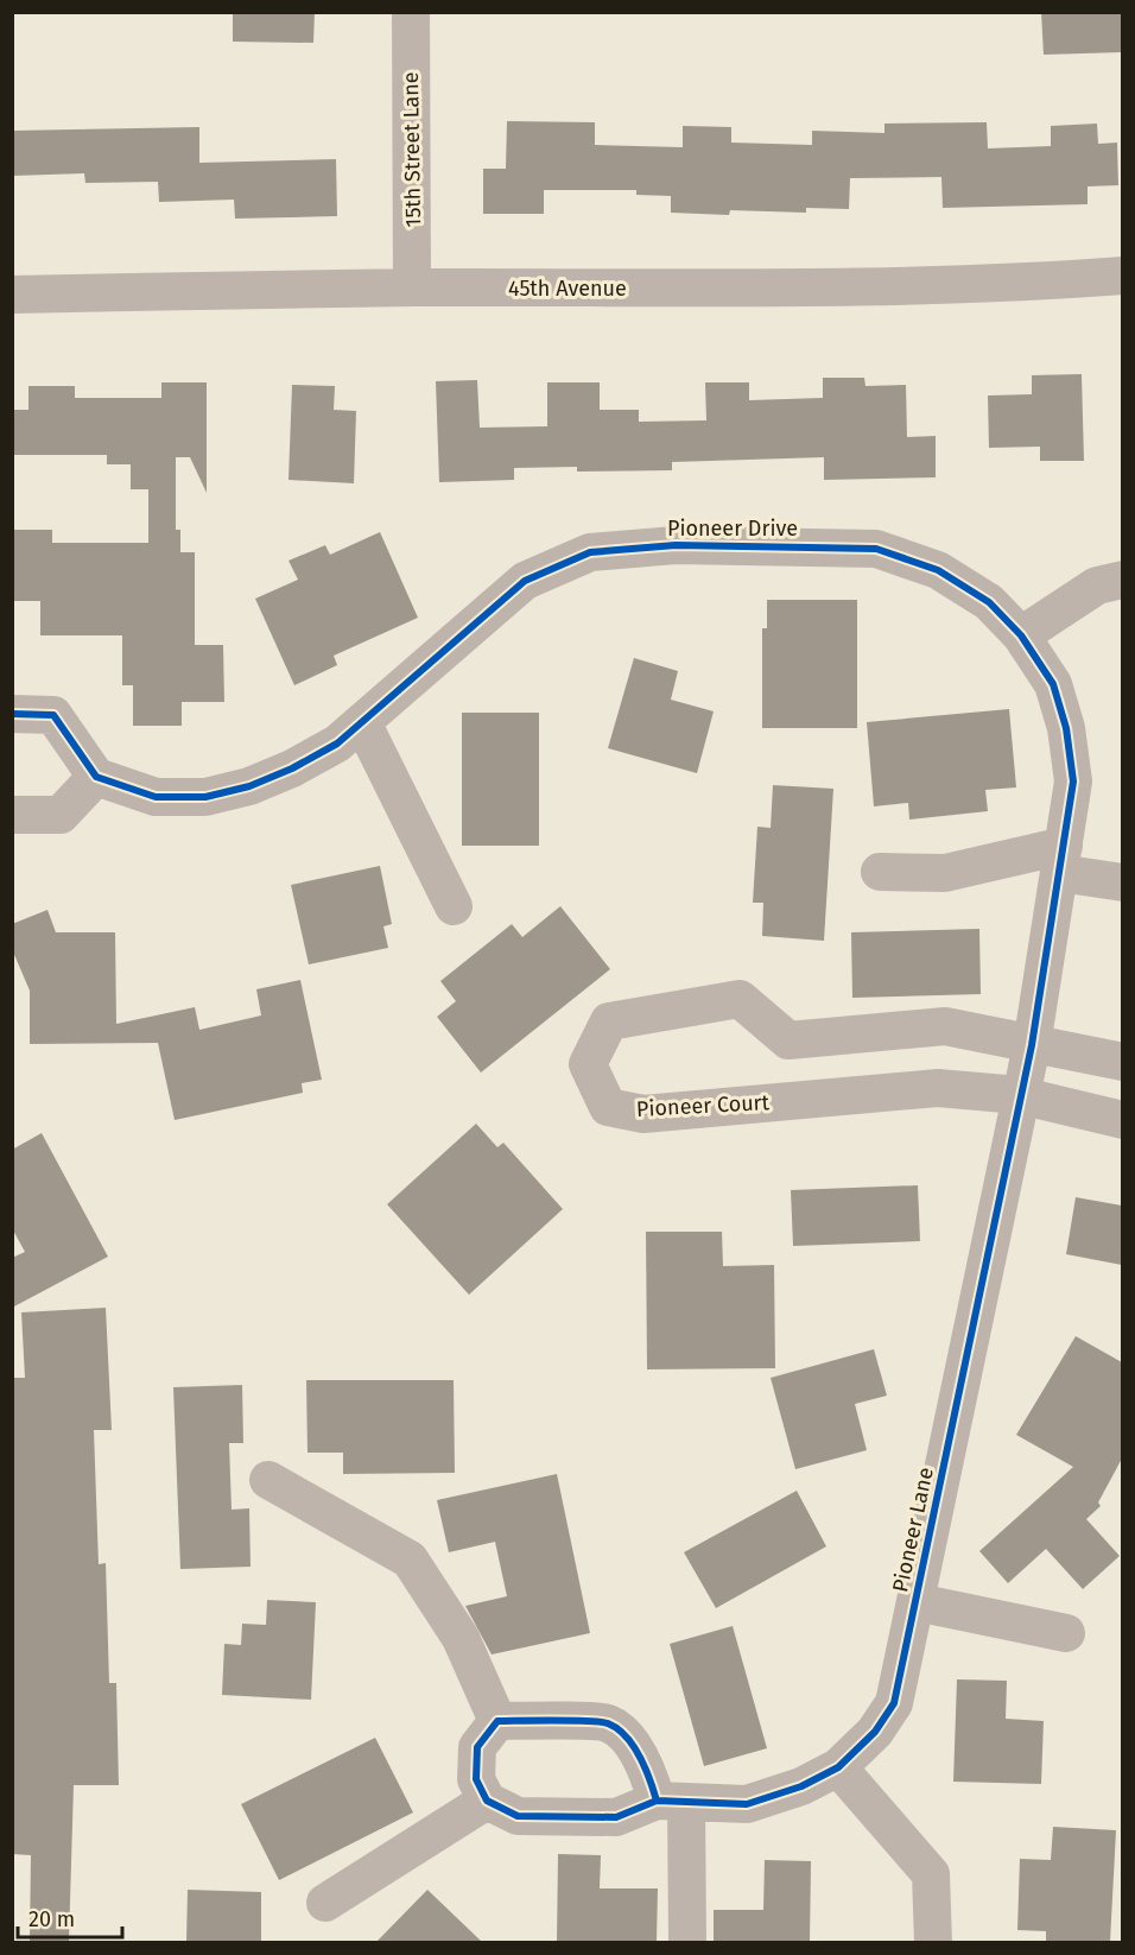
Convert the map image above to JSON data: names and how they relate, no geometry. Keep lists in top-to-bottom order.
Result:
{
  "streets": {
    "street": [
      "15th Street Lane",
      "45th Avenue",
      "Pioneer Drive",
      "Pioneer Court",
      "Pioneer Lane"
    ]
  },
  "crossings": [
    ["15th Street Lane", "45th Avenue"],
    ["Pioneer Drive", "Pioneer Court"],
    ["Pioneer Drive", "Pioneer Lane"],
    ["Pioneer Court", "Pioneer Lane"]
  ],
  "scale_bar": "20 m"
}
